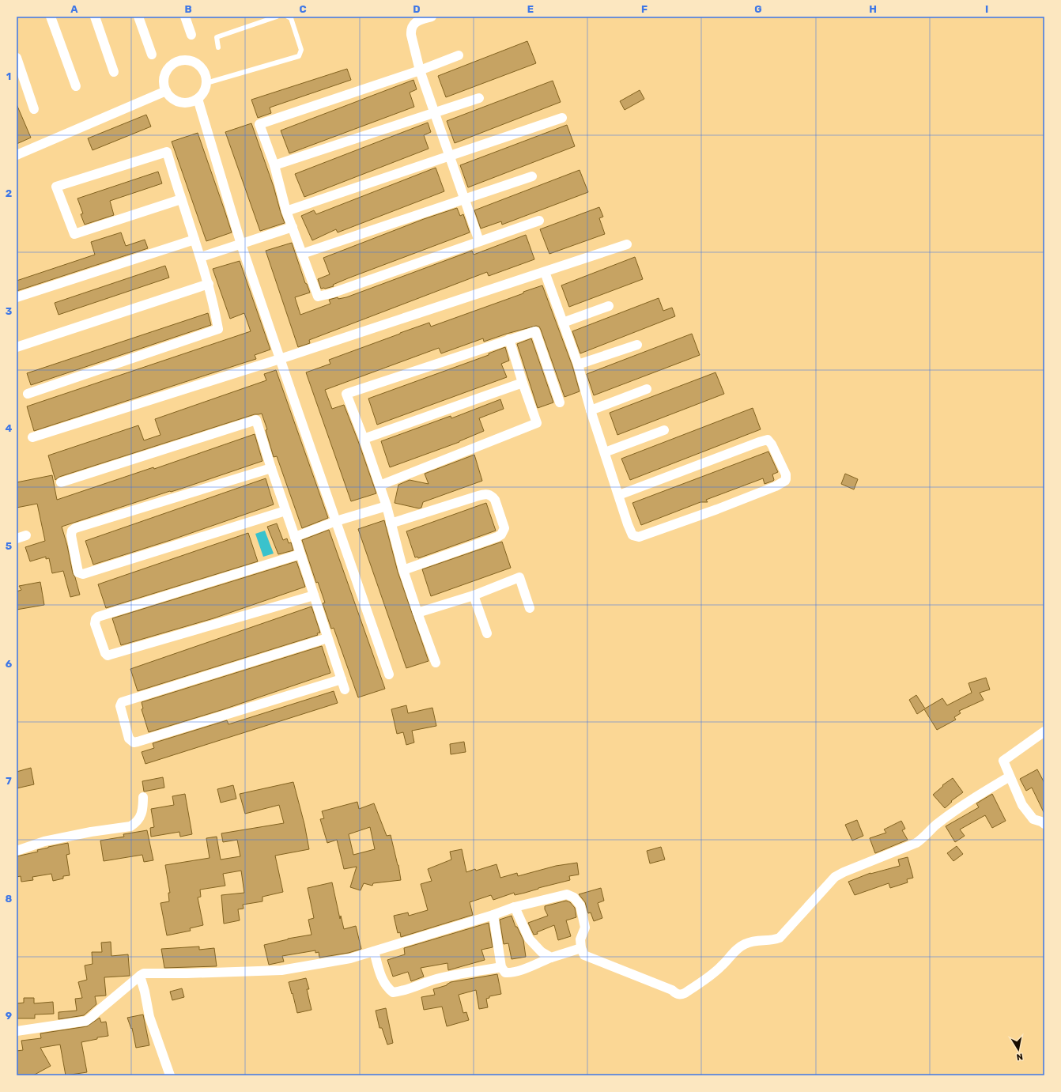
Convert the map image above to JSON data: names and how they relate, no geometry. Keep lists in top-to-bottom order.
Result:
{
  "north": "bottom",
  "grid": {
    "columns": [
      "A",
      "B",
      "C",
      "D",
      "E",
      "F",
      "G",
      "H",
      "I"
    ],
    "rows": [
      "1",
      "2",
      "3",
      "4",
      "5",
      "6",
      "7",
      "8",
      "9"
    ]
  }
}
